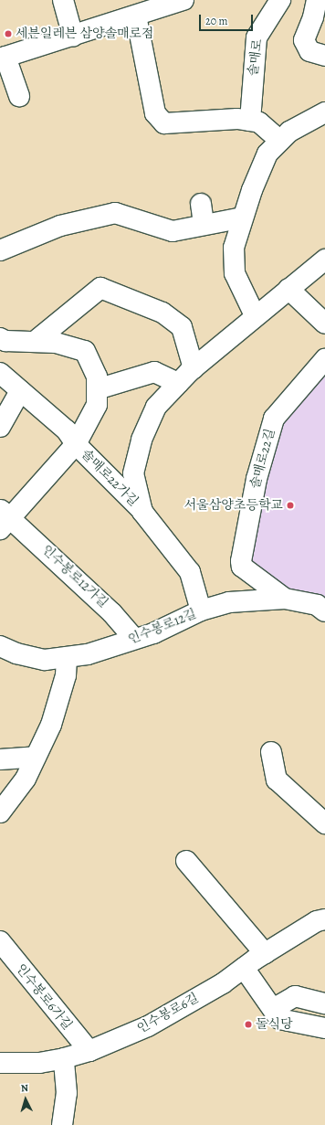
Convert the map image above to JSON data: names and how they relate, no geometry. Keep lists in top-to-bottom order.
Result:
{
  "streets": {
    "street": [
      "솔매로",
      "솔매로22길",
      "솔매로22가길",
      "인수봉로12가길",
      "인수봉로12길",
      "인수봉로6가길",
      "인수봉로6길"
    ]
  },
  "crossings": [
    ["솔매로22길", "인수봉로12길"],
    ["솔매로22가길", "인수봉로12가길"],
    ["인수봉로12가길", "인수봉로12길"],
    ["인수봉로6가길", "인수봉로6길"]
  ],
  "places": ["세븐일레븐 삼양솔매로점", "서울삼양초등학교", "돌식당"],
  "scale_bar": "20 m",
  "north": "top"
}
